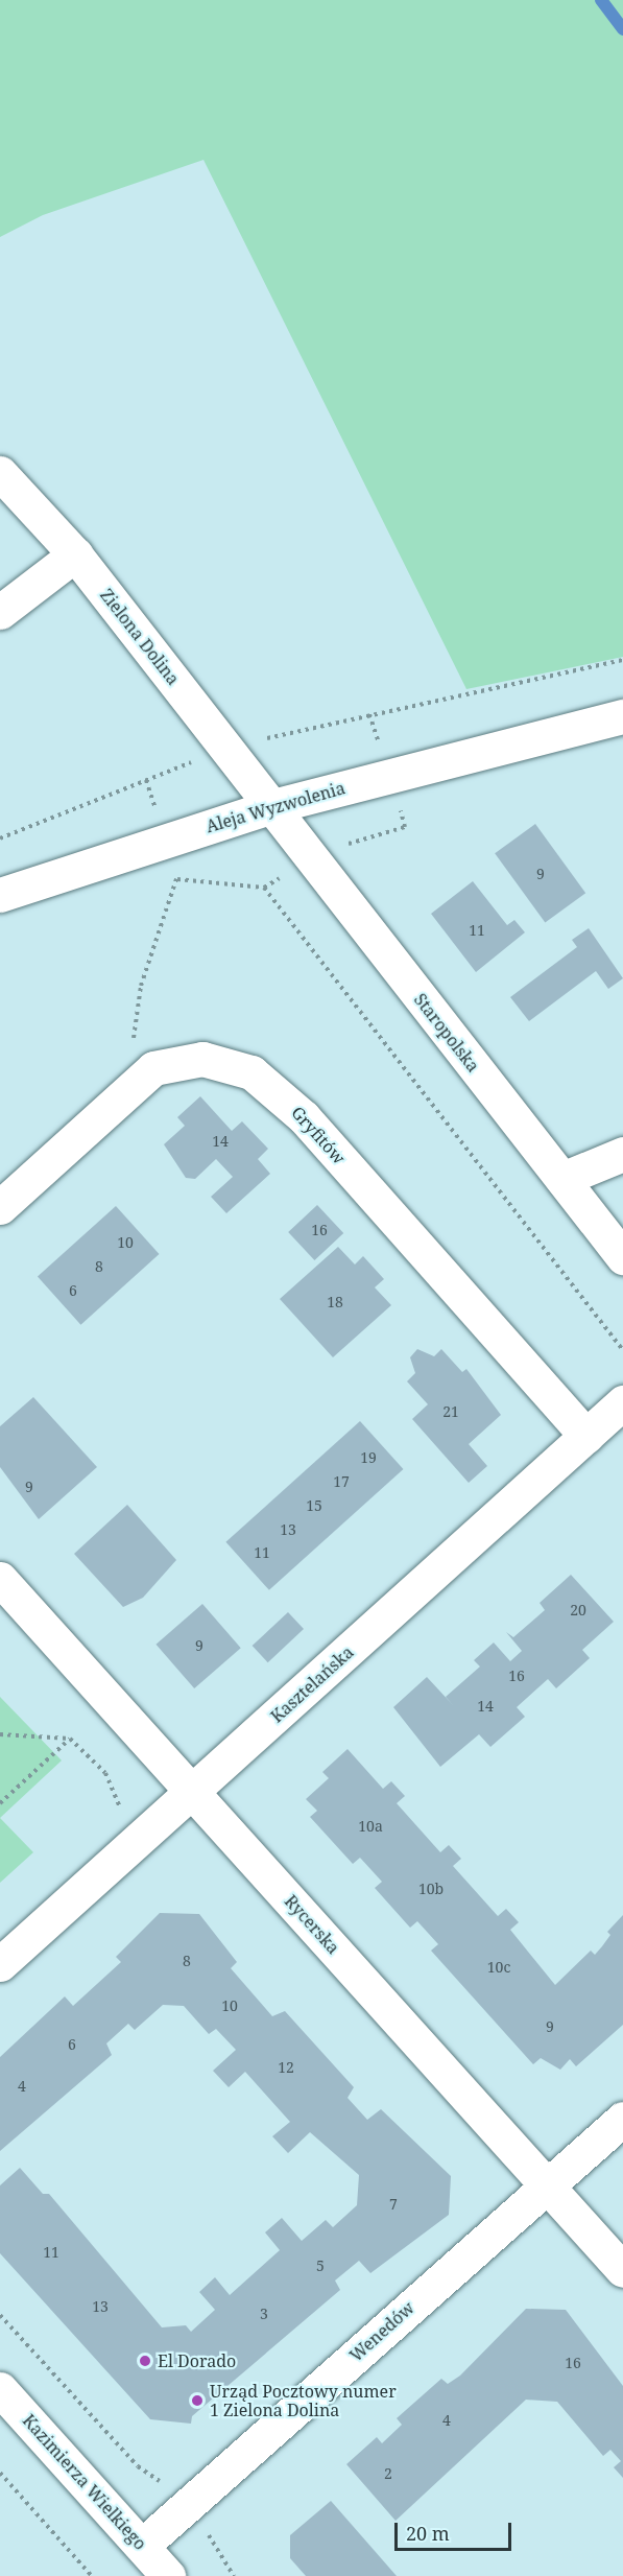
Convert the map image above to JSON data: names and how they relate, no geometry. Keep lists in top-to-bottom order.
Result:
{
  "streets": {
    "street": [
      "Zielona Dolina",
      "Aleja Wyzwolenia",
      "Staropolska",
      "Gryfitów",
      "Kasztelańska",
      "Rycerska",
      "Wenedów",
      "Kazimierza Wielkiego"
    ]
  },
  "crossings": [
    ["Zielona Dolina", "Aleja Wyzwolenia"],
    ["Zielona Dolina", "Staropolska"],
    ["Aleja Wyzwolenia", "Staropolska"],
    ["Gryfitów", "Kasztelańska"],
    ["Kasztelańska", "Rycerska"],
    ["Rycerska", "Wenedów"],
    ["Wenedów", "Kazimierza Wielkiego"]
  ],
  "places": ["El Dorado", "Urząd Pocztowy numer 1 Zielona Dolina"],
  "house_numbers": [
    "9",
    "11",
    "14",
    "16",
    "10",
    "8",
    "6",
    "18",
    "21",
    "19",
    "17",
    "9",
    "15",
    "13",
    "11",
    "20",
    "9",
    "16",
    "14",
    "10a",
    "10b",
    "8",
    "10c",
    "10",
    "9",
    "6",
    "12",
    "4",
    "7",
    "11",
    "5",
    "13",
    "3",
    "16",
    "4",
    "2"
  ],
  "scale_bar": "20 m"
}
